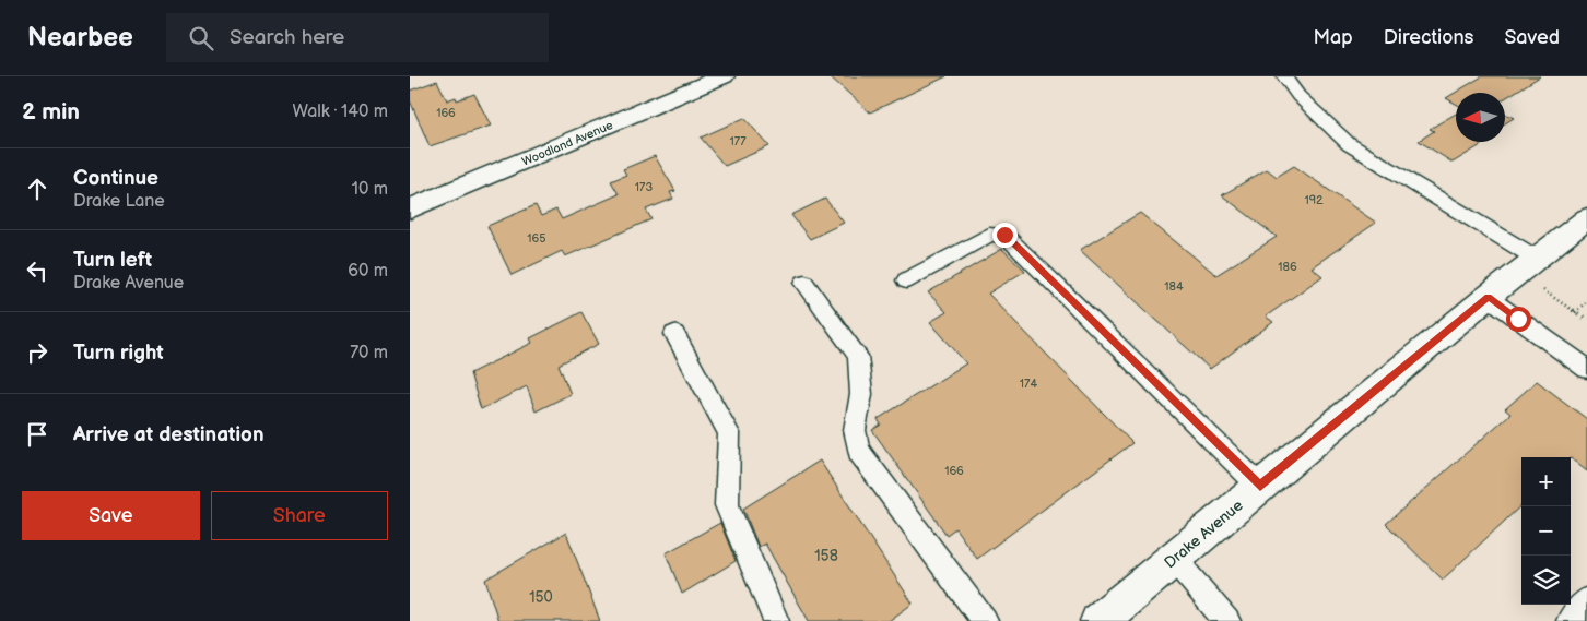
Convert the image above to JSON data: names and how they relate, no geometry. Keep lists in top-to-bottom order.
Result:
{
  "streets": {
    "street": ["Woodland Avenue", "Drake Avenue"]
  },
  "house_numbers": [
    "166",
    "177",
    "173",
    "192",
    "165",
    "186",
    "184",
    "174",
    "166",
    "158",
    "150"
  ],
  "north": "left",
  "page": {
    "header": "Nearbee",
    "search": "Search here",
    "nav": ["Map", "Directions", "Saved"],
    "heading": ["2 min", "Walk · 140 m"],
    "list": [
      ["Continue", "Drake Lane", "10 m"],
      ["Turn left", "Drake Avenue", "60 m"],
      ["Turn right", "70 m"],
      "Arrive at destination"
    ],
    "map_buttons": ["+", "−"],
    "buttons": ["Save", "Share"]
  }
}
